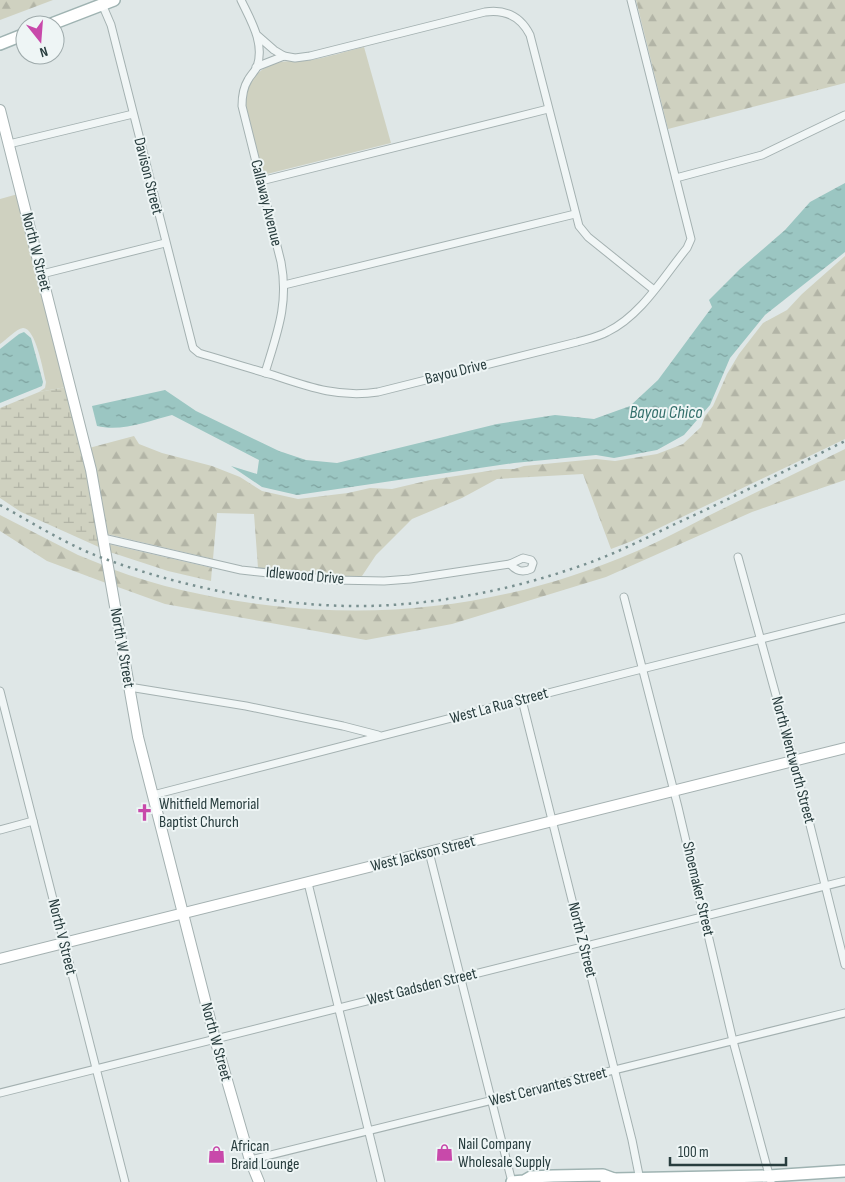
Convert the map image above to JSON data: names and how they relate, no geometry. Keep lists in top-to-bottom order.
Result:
{
  "streets": {
    "main road": ["North W Street", "West Jackson Street"],
    "street": [
      "Davison Street",
      "Callaway Avenue",
      "Bayou Drive",
      "Idlewood Drive",
      "West La Rua Street",
      "North Wentworth Street",
      "Shoemaker Street",
      "North V Street",
      "North Z Street",
      "West Gadsden Street",
      "West Cervantes Street"
    ]
  },
  "crossings": [
    ["Davison Street", "Bayou Drive"],
    ["Callaway Avenue", "Bayou Drive"],
    ["North W Street", "Idlewood Drive"],
    ["North W Street", "West La Rua Street"],
    ["North W Street", "West Jackson Street"],
    ["North W Street", "West Gadsden Street"],
    ["North W Street", "West Cervantes Street"],
    ["West La Rua Street", "North Wentworth Street"],
    ["West La Rua Street", "Shoemaker Street"],
    ["West La Rua Street", "North Z Street"],
    ["North Wentworth Street", "West Jackson Street"],
    ["North Wentworth Street", "West Gadsden Street"],
    ["West Jackson Street", "Shoemaker Street"],
    ["West Jackson Street", "North V Street"],
    ["West Jackson Street", "North Z Street"],
    ["Shoemaker Street", "West Gadsden Street"],
    ["Shoemaker Street", "West Cervantes Street"],
    ["North V Street", "West Gadsden Street"],
    ["North Z Street", "West Gadsden Street"],
    ["North Z Street", "West Cervantes Street"]
  ],
  "water": ["Bayou Chico"],
  "places": {
    "church": ["Whitfield Memorial Baptist Church"],
    "shop": ["Nail Company Wholesale Supply", "African Braid Lounge"]
  },
  "scale_bar": "100 m",
  "north": "bottom"
}
